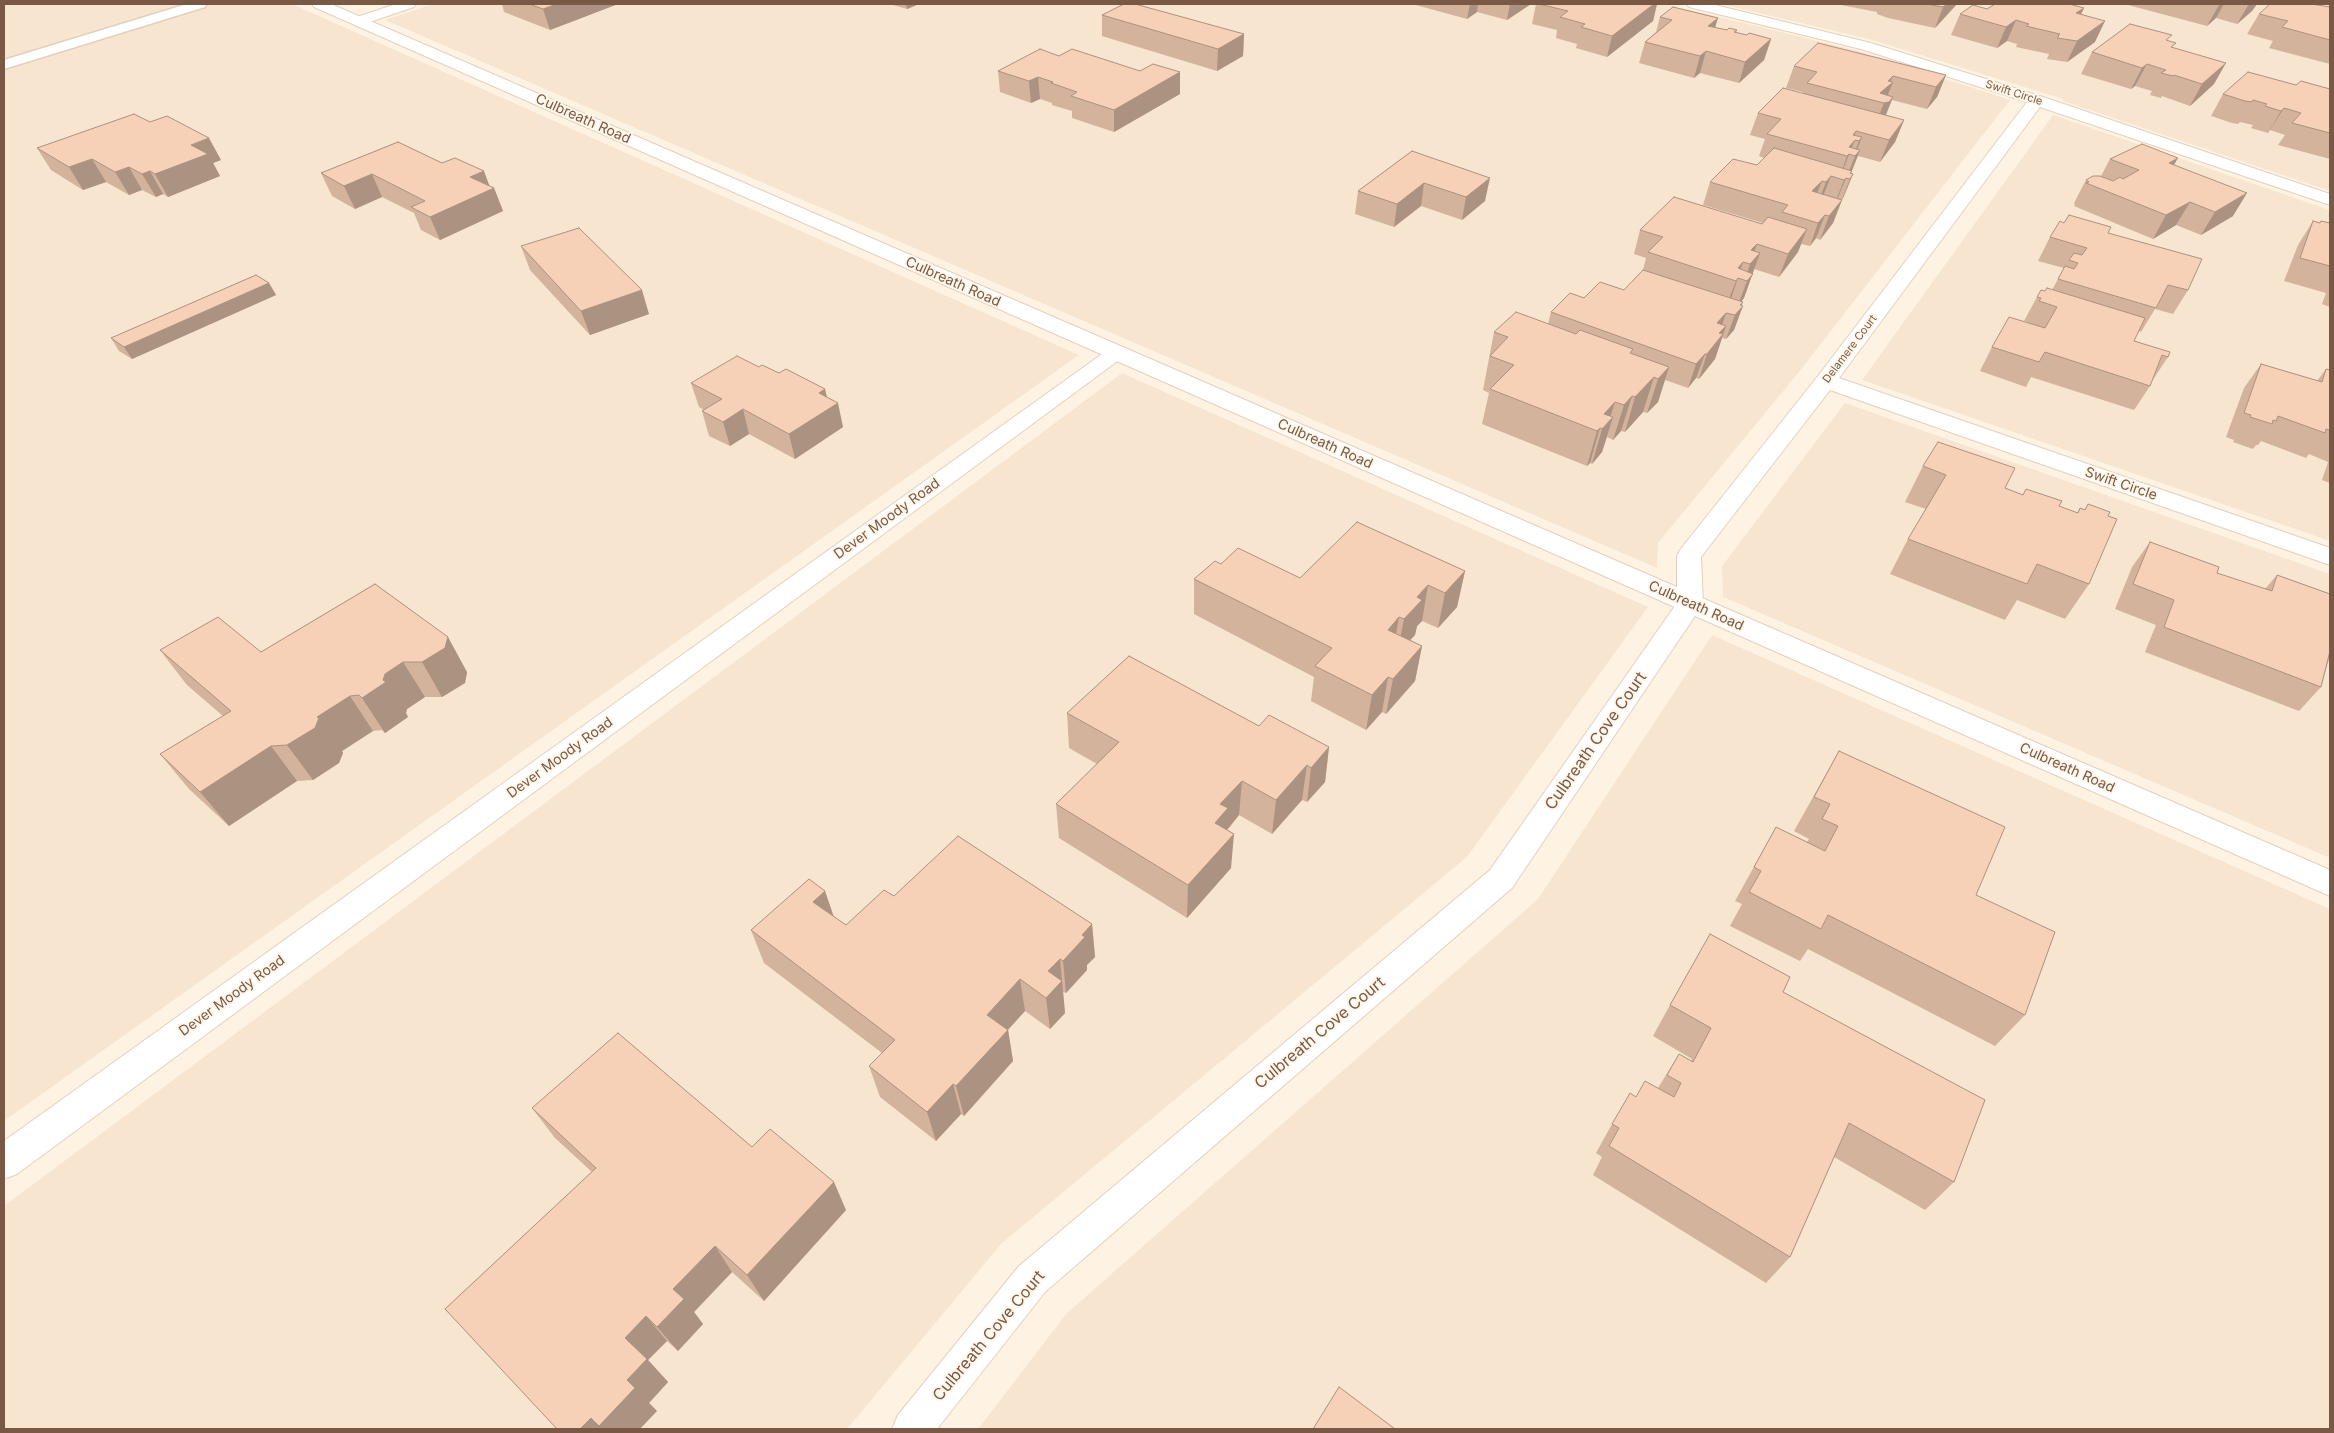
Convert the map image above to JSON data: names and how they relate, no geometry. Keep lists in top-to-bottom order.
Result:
{
  "streets": {
    "street": [
      "Swift Circle",
      "Culbreath Road",
      "Delamere Court",
      "Dever Moody Road",
      "Culbreath Cove Court"
    ]
  },
  "crossings": [
    ["Swift Circle", "Delamere Court"],
    ["Culbreath Road", "Delamere Court"],
    ["Culbreath Road", "Dever Moody Road"],
    ["Culbreath Road", "Culbreath Cove Court"],
    ["Delamere Court", "Culbreath Cove Court"]
  ]
}
